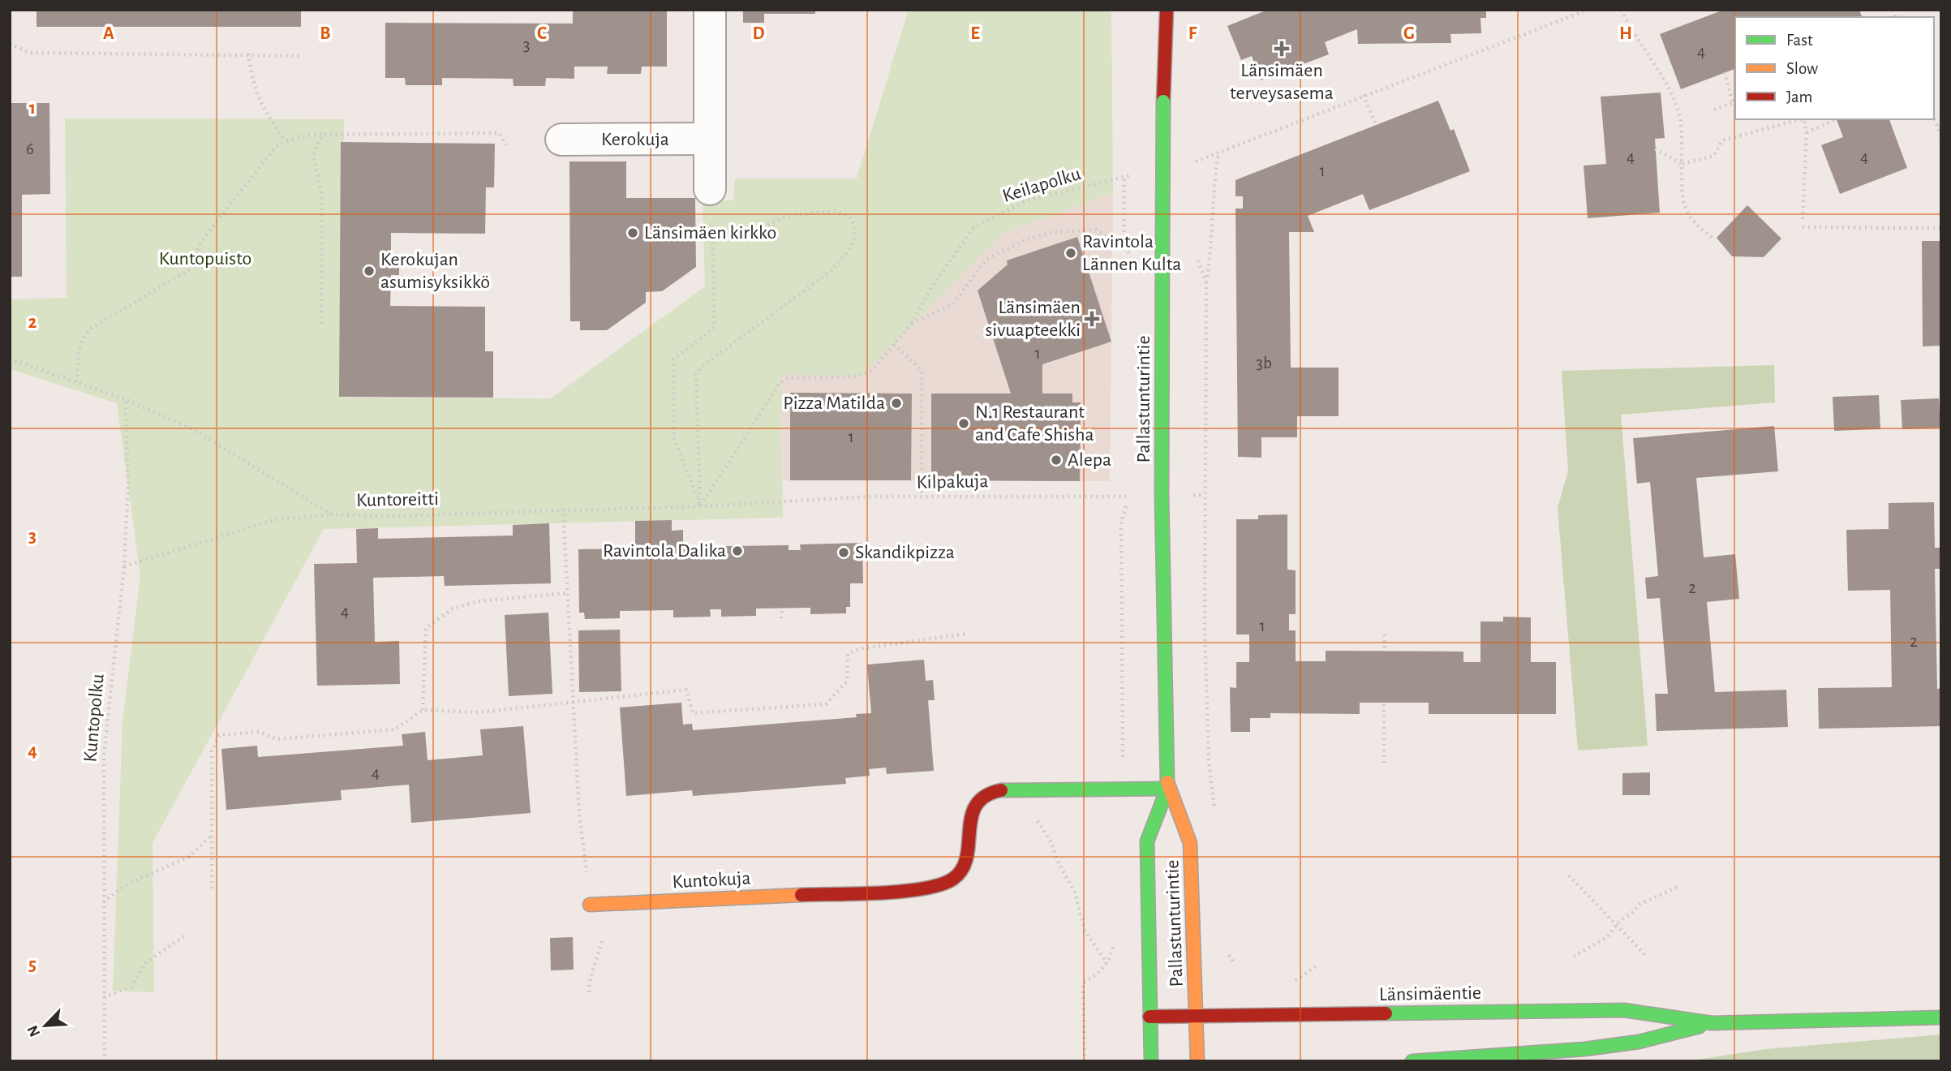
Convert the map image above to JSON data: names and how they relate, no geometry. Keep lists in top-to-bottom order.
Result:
{
  "streets": {
    "street": [
      "Kerokuja",
      "Pallastunturintie",
      "Kuntokuja",
      "Länsimäentie"
    ],
    "path": [
      "Keilapolku",
      "Kilpakuja",
      "Kuntoreitti",
      "Kuntopolku"
    ]
  },
  "crossings": [
    ["Keilapolku", "Kilpakuja"],
    ["Keilapolku", "Kuntoreitti"],
    ["Pallastunturintie", "Kilpakuja"],
    ["Pallastunturintie", "Kuntokuja"],
    ["Pallastunturintie", "Länsimäentie"],
    ["Kilpakuja", "Kuntoreitti"],
    ["Kuntoreitti", "Kuntopolku"]
  ],
  "parks": ["Kuntopuisto"],
  "places": {
    "health": ["Länsimäen terveysasema", "Länsimäen sivuapteekki"],
    "other": [
      "Länsimäen kirkko",
      "Ravintola Lännen Kulta",
      "Kerokujan asumisyksikkö",
      "Pizza Matilda",
      "N.1 Restaurant and Cafe Shisha",
      "Alepa",
      "Ravintola Dalika",
      "Skandikpizza"
    ]
  },
  "house_numbers": [
    "3",
    "4",
    "6",
    "4",
    "4",
    "1",
    "1",
    "3b",
    "1",
    "2",
    "4",
    "1",
    "2",
    "4"
  ],
  "legend": ["Fast", "Slow", "Jam"],
  "north": "bottom left",
  "grid": {
    "columns": [
      "A",
      "B",
      "C",
      "D",
      "E",
      "F",
      "G",
      "H"
    ],
    "rows": [
      "1",
      "2",
      "3",
      "4",
      "5"
    ]
  }
}
